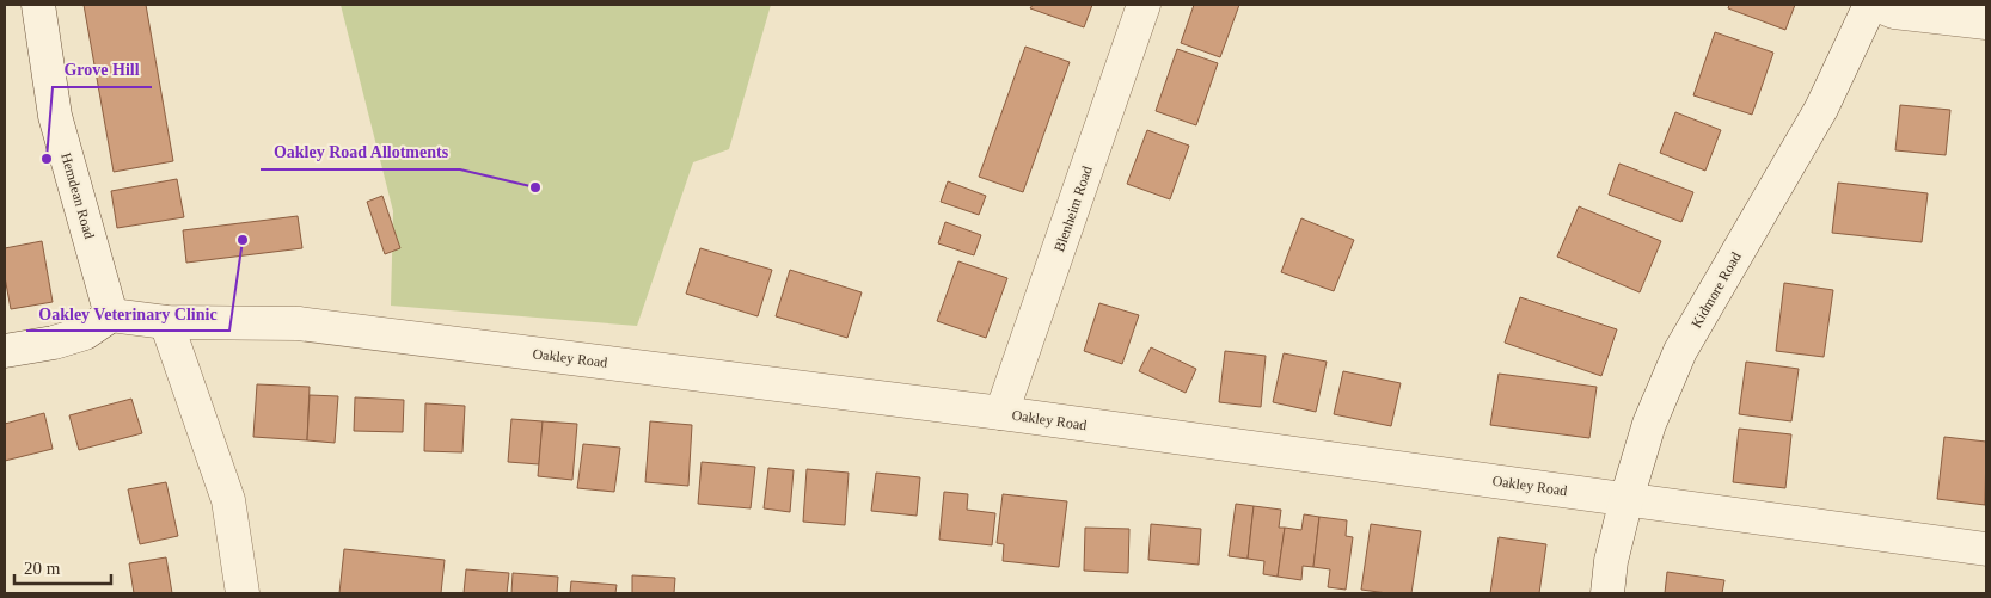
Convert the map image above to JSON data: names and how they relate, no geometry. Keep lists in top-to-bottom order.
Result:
{
  "streets": {
    "street": [
      "Hemdean Road",
      "Blenheim Road",
      "Kidmore Road",
      "Oakley Road"
    ]
  },
  "crossings": [
    ["Hemdean Road", "Oakley Road"],
    ["Blenheim Road", "Oakley Road"],
    ["Kidmore Road", "Oakley Road"]
  ],
  "places": ["Grove Hill", "Oakley Road Allotments", "Oakley Veterinary Clinic"],
  "scale_bar": "20 m"
}
